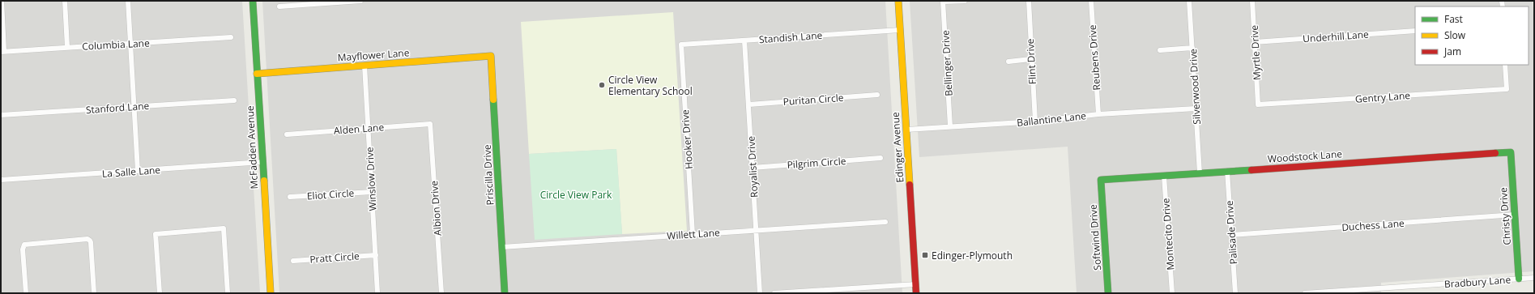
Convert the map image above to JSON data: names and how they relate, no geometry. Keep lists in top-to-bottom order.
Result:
{
  "streets": {
    "street": [
      "Underhill Lane",
      "Standish Lane",
      "Columbia Lane",
      "Myrtle Drive",
      "Mayflower Lane",
      "Reubens Drive",
      "Flint Drive",
      "Bellinger Drive",
      "Silverwood Drive",
      "Gentry Lane",
      "Puritan Circle",
      "Stanford Lane",
      "Ballantine Lane",
      "Alden Lane",
      "Hooker Drive",
      "McFadden Avenue",
      "Edinger Avenue",
      "Woodstock Lane",
      "Pilgrim Circle",
      "Royalist Drive",
      "La Salle Lane",
      "Priscilla Drive",
      "Winslow Drive",
      "Eliot Circle",
      "Albion Drive",
      "Christy Drive",
      "Duchess Lane",
      "Palisade Drive",
      "Willett Lane",
      "Montecito Drive",
      "Softwind Drive",
      "Pratt Circle",
      "Bradbury Lane"
    ]
  },
  "crossings": [
    ["Underhill Lane", "Myrtle Drive"],
    ["Standish Lane", "Hooker Drive"],
    ["Standish Lane", "Edinger Avenue"],
    ["Standish Lane", "Royalist Drive"],
    ["Myrtle Drive", "Gentry Lane"],
    ["Mayflower Lane", "McFadden Avenue"],
    ["Mayflower Lane", "Priscilla Drive"],
    ["Mayflower Lane", "Winslow Drive"],
    ["Reubens Drive", "Ballantine Lane"],
    ["Flint Drive", "Ballantine Lane"],
    ["Bellinger Drive", "Ballantine Lane"],
    ["Silverwood Drive", "Ballantine Lane"],
    ["Silverwood Drive", "Woodstock Lane"],
    ["Puritan Circle", "Royalist Drive"],
    ["Ballantine Lane", "Edinger Avenue"],
    ["Alden Lane", "Winslow Drive"],
    ["Alden Lane", "Albion Drive"],
    ["Hooker Drive", "Willett Lane"],
    ["McFadden Avenue", "La Salle Lane"],
    ["Woodstock Lane", "Christy Drive"],
    ["Woodstock Lane", "Palisade Drive"],
    ["Woodstock Lane", "Montecito Drive"],
    ["Woodstock Lane", "Softwind Drive"],
    ["Pilgrim Circle", "Royalist Drive"],
    ["Royalist Drive", "Willett Lane"],
    ["Priscilla Drive", "Willett Lane"],
    ["Winslow Drive", "Eliot Circle"],
    ["Winslow Drive", "Pratt Circle"],
    ["Christy Drive", "Duchess Lane"],
    ["Christy Drive", "Bradbury Lane"],
    ["Duchess Lane", "Palisade Drive"]
  ],
  "parks": ["Circle View Park"],
  "places": {
    "other": ["Circle View Elementary School"],
    "transit": ["Edinger-Plymouth"]
  },
  "legend": ["Fast", "Slow", "Jam"]
}
